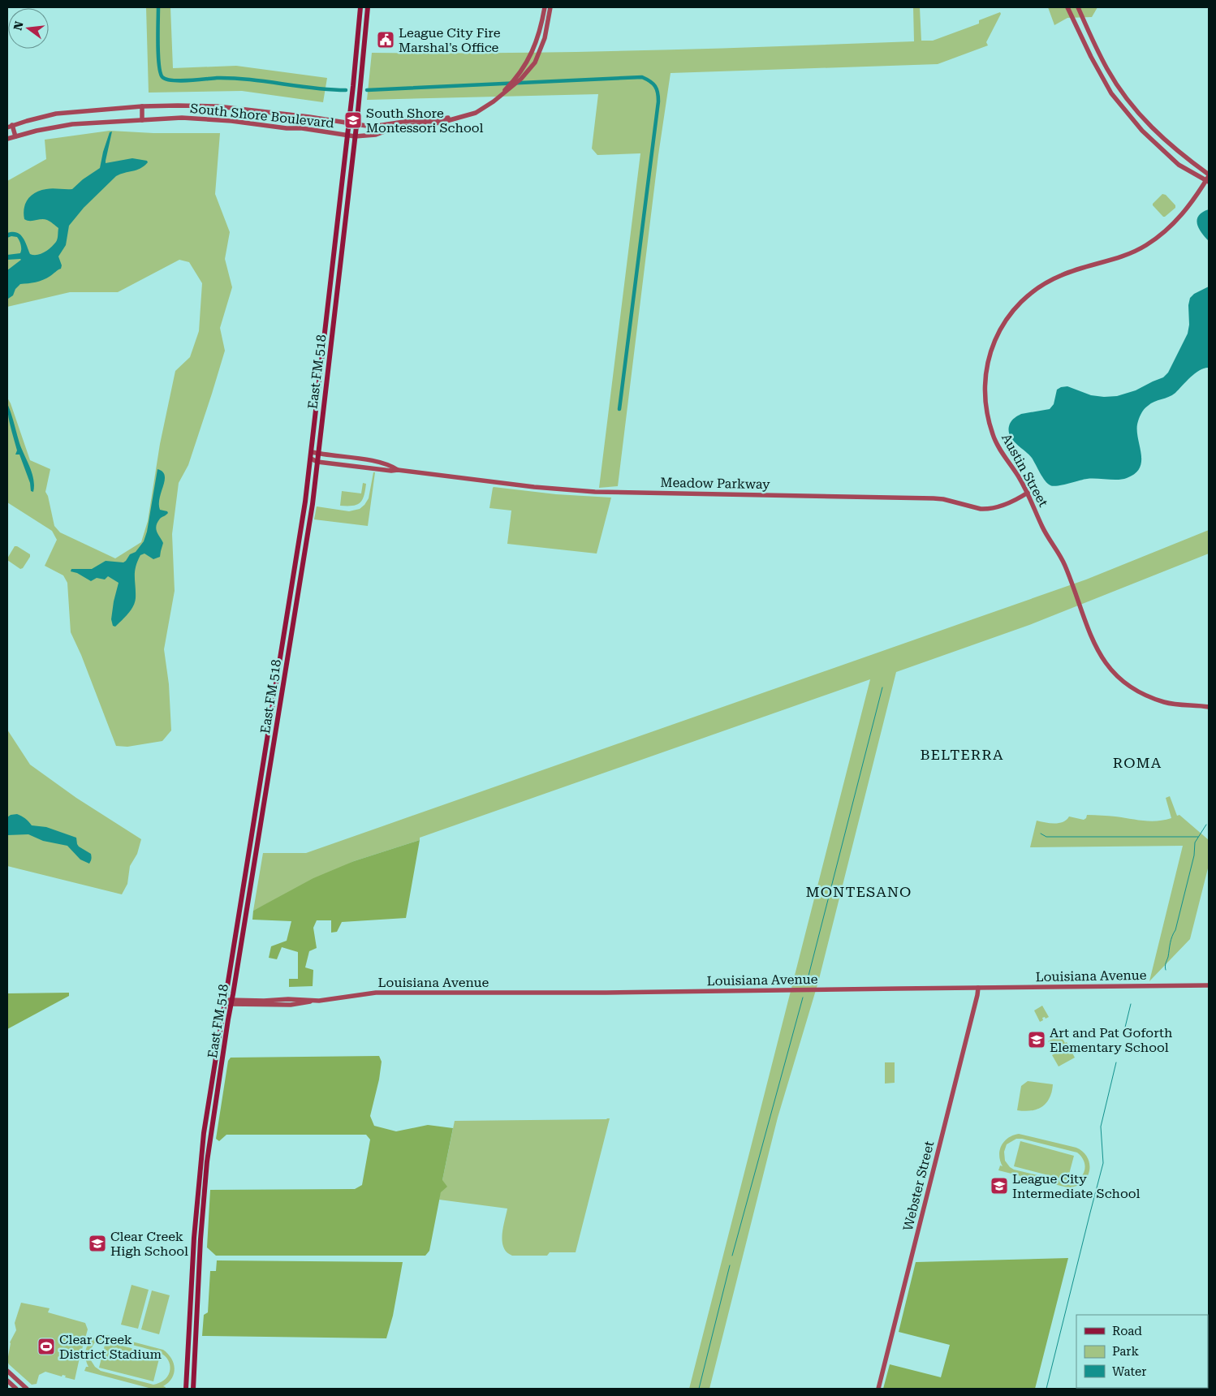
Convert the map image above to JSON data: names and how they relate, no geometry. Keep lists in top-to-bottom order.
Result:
{
  "streets": {
    "main road": ["East FM 518"],
    "street": [
      "South Shore Boulevard",
      "Austin Street",
      "Meadow Parkway",
      "Louisiana Avenue",
      "Webster Street"
    ]
  },
  "crossings": [
    ["South Shore Boulevard", "East FM 518"],
    ["East FM 518", "Meadow Parkway"],
    ["East FM 518", "Louisiana Avenue"],
    ["Austin Street", "Meadow Parkway"],
    ["Louisiana Avenue", "Webster Street"]
  ],
  "districts": ["BELTERRA", "ROMA", "MONTESANO"],
  "places": {
    "public building": ["League City Fire Marshal's Office"],
    "school or university": [
      "South Shore Montessori School",
      "Art and Pat Goforth Elementary School",
      "League City Intermediate School",
      "Clear Creek High School"
    ],
    "sports": ["Clear Creek District Stadium"]
  },
  "legend": ["Road", "Park", "Water"],
  "north": "left"
}
